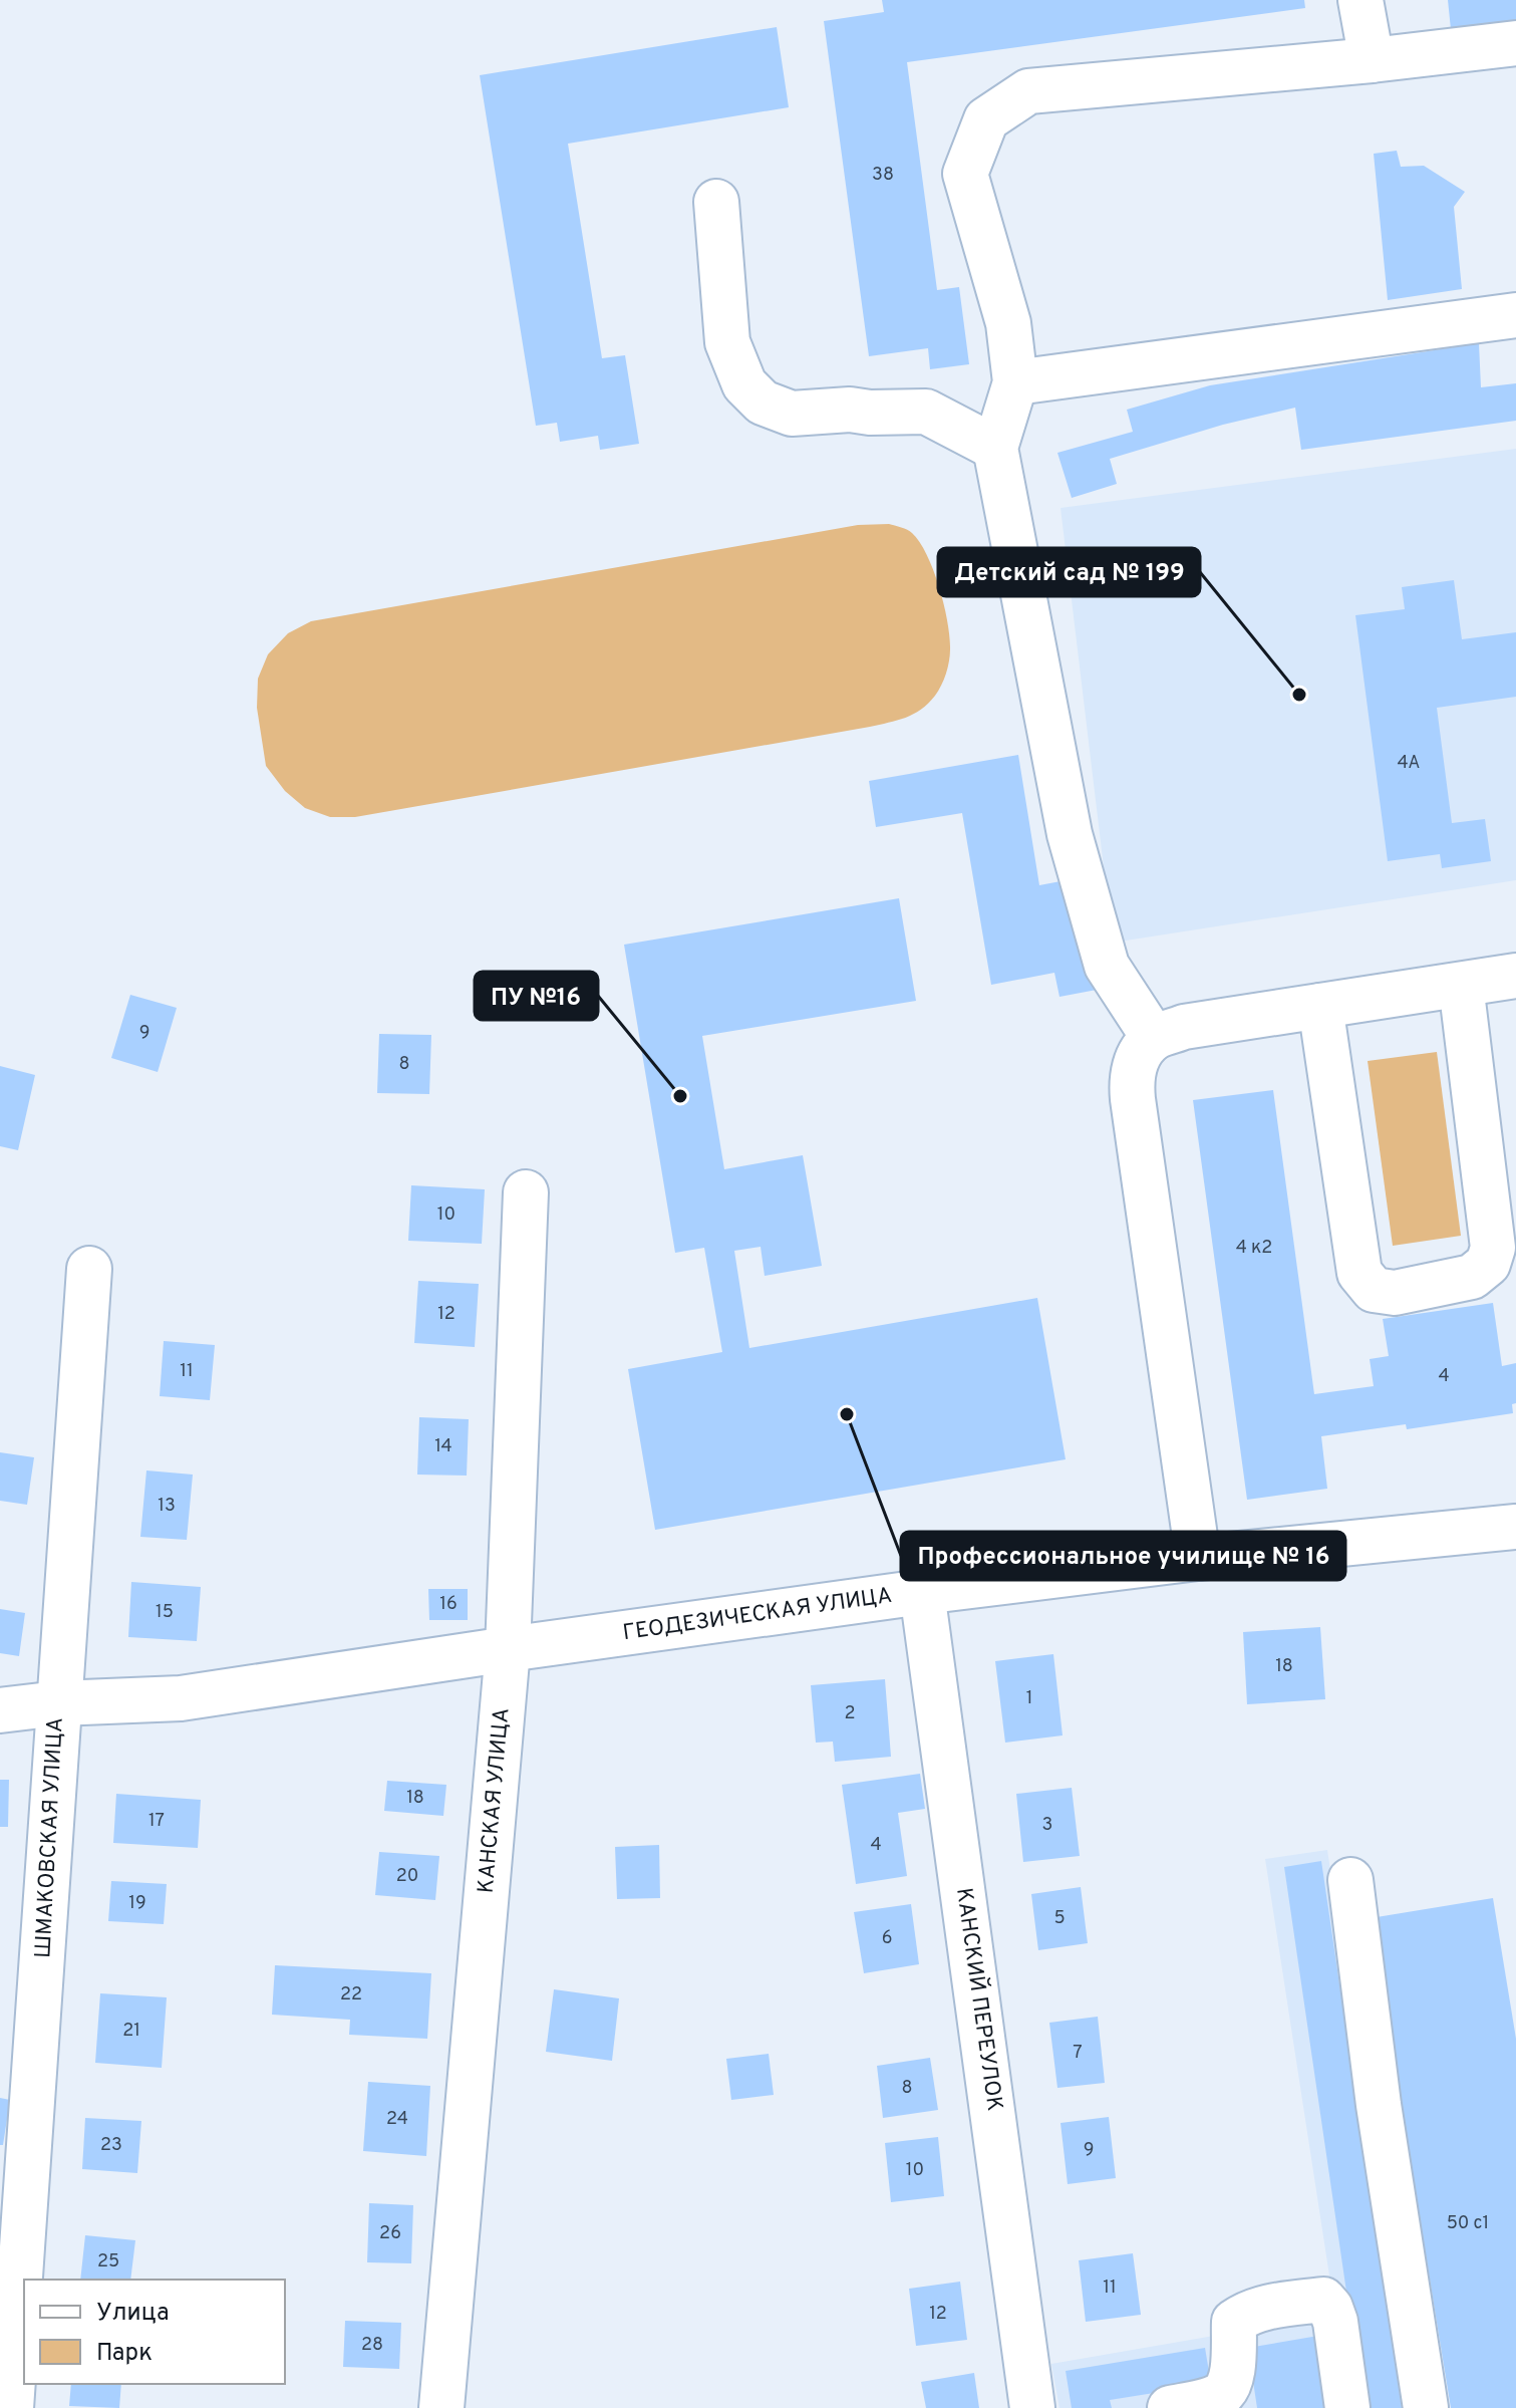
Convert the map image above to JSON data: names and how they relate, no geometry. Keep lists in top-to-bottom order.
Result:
{
  "streets": {
    "street": [
      "ГЕОДЕЗИЧЕСКАЯ УЛИЦА",
      "КАНСКАЯ УЛИЦА",
      "ШМАКОВСКАЯ УЛИЦА",
      "КАНСКИЙ ПЕРЕУЛОК"
    ]
  },
  "crossings": [
    ["ГЕОДЕЗИЧЕСКАЯ УЛИЦА", "КАНСКАЯ УЛИЦА"],
    ["ГЕОДЕЗИЧЕСКАЯ УЛИЦА", "ШМАКОВСКАЯ УЛИЦА"],
    ["ГЕОДЕЗИЧЕСКАЯ УЛИЦА", "КАНСКИЙ ПЕРЕУЛОК"]
  ],
  "places": ["Детский сад № 199", "ПУ №16", "Профессиональное училище № 16"],
  "house_numbers": [
    "38",
    "4А",
    "9",
    "8",
    "10",
    "4 к2",
    "12",
    "11",
    "4",
    "14",
    "13",
    "16",
    "15",
    "18",
    "1",
    "2",
    "18",
    "17",
    "3",
    "4",
    "20",
    "19",
    "5",
    "6",
    "22",
    "21",
    "7",
    "8",
    "24",
    "23",
    "9",
    "10",
    "50 с1",
    "26",
    "25",
    "11",
    "12",
    "28"
  ],
  "legend": ["Улица", "Парк"]
}
